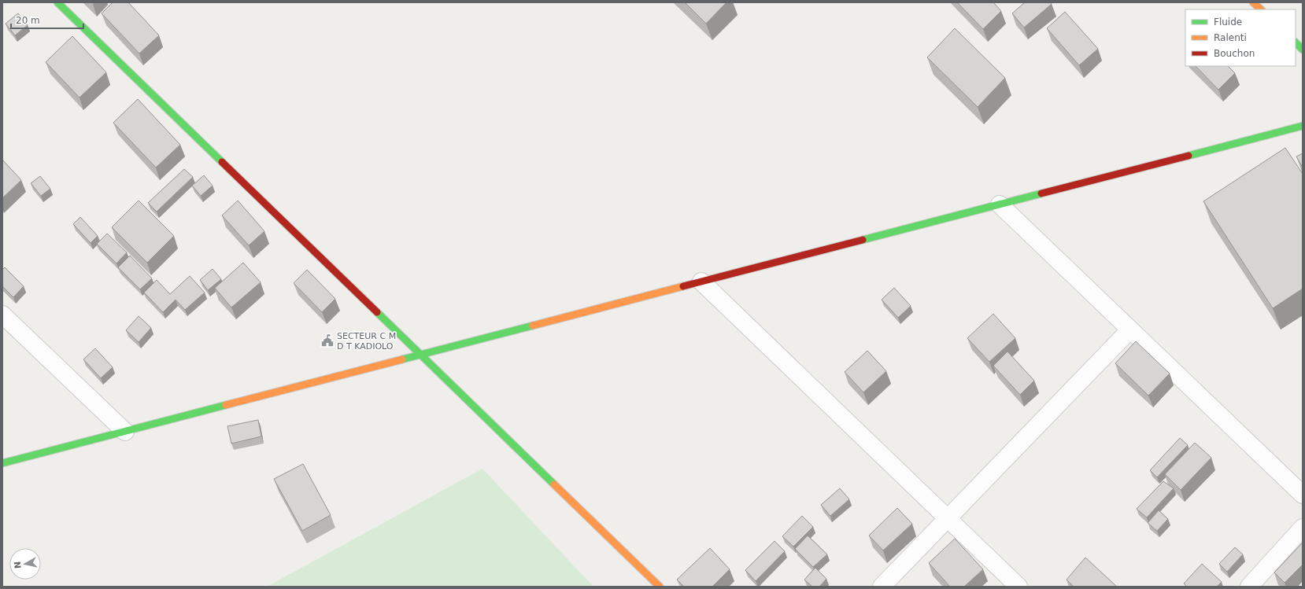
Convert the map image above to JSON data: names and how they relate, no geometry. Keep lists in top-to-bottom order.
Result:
{
  "places": {
    "public building": ["SECTEUR C M D T KADIOLO"]
  },
  "legend": ["Fluide", "Ralenti", "Bouchon"],
  "scale_bar": "20 m",
  "north": "left"
}
